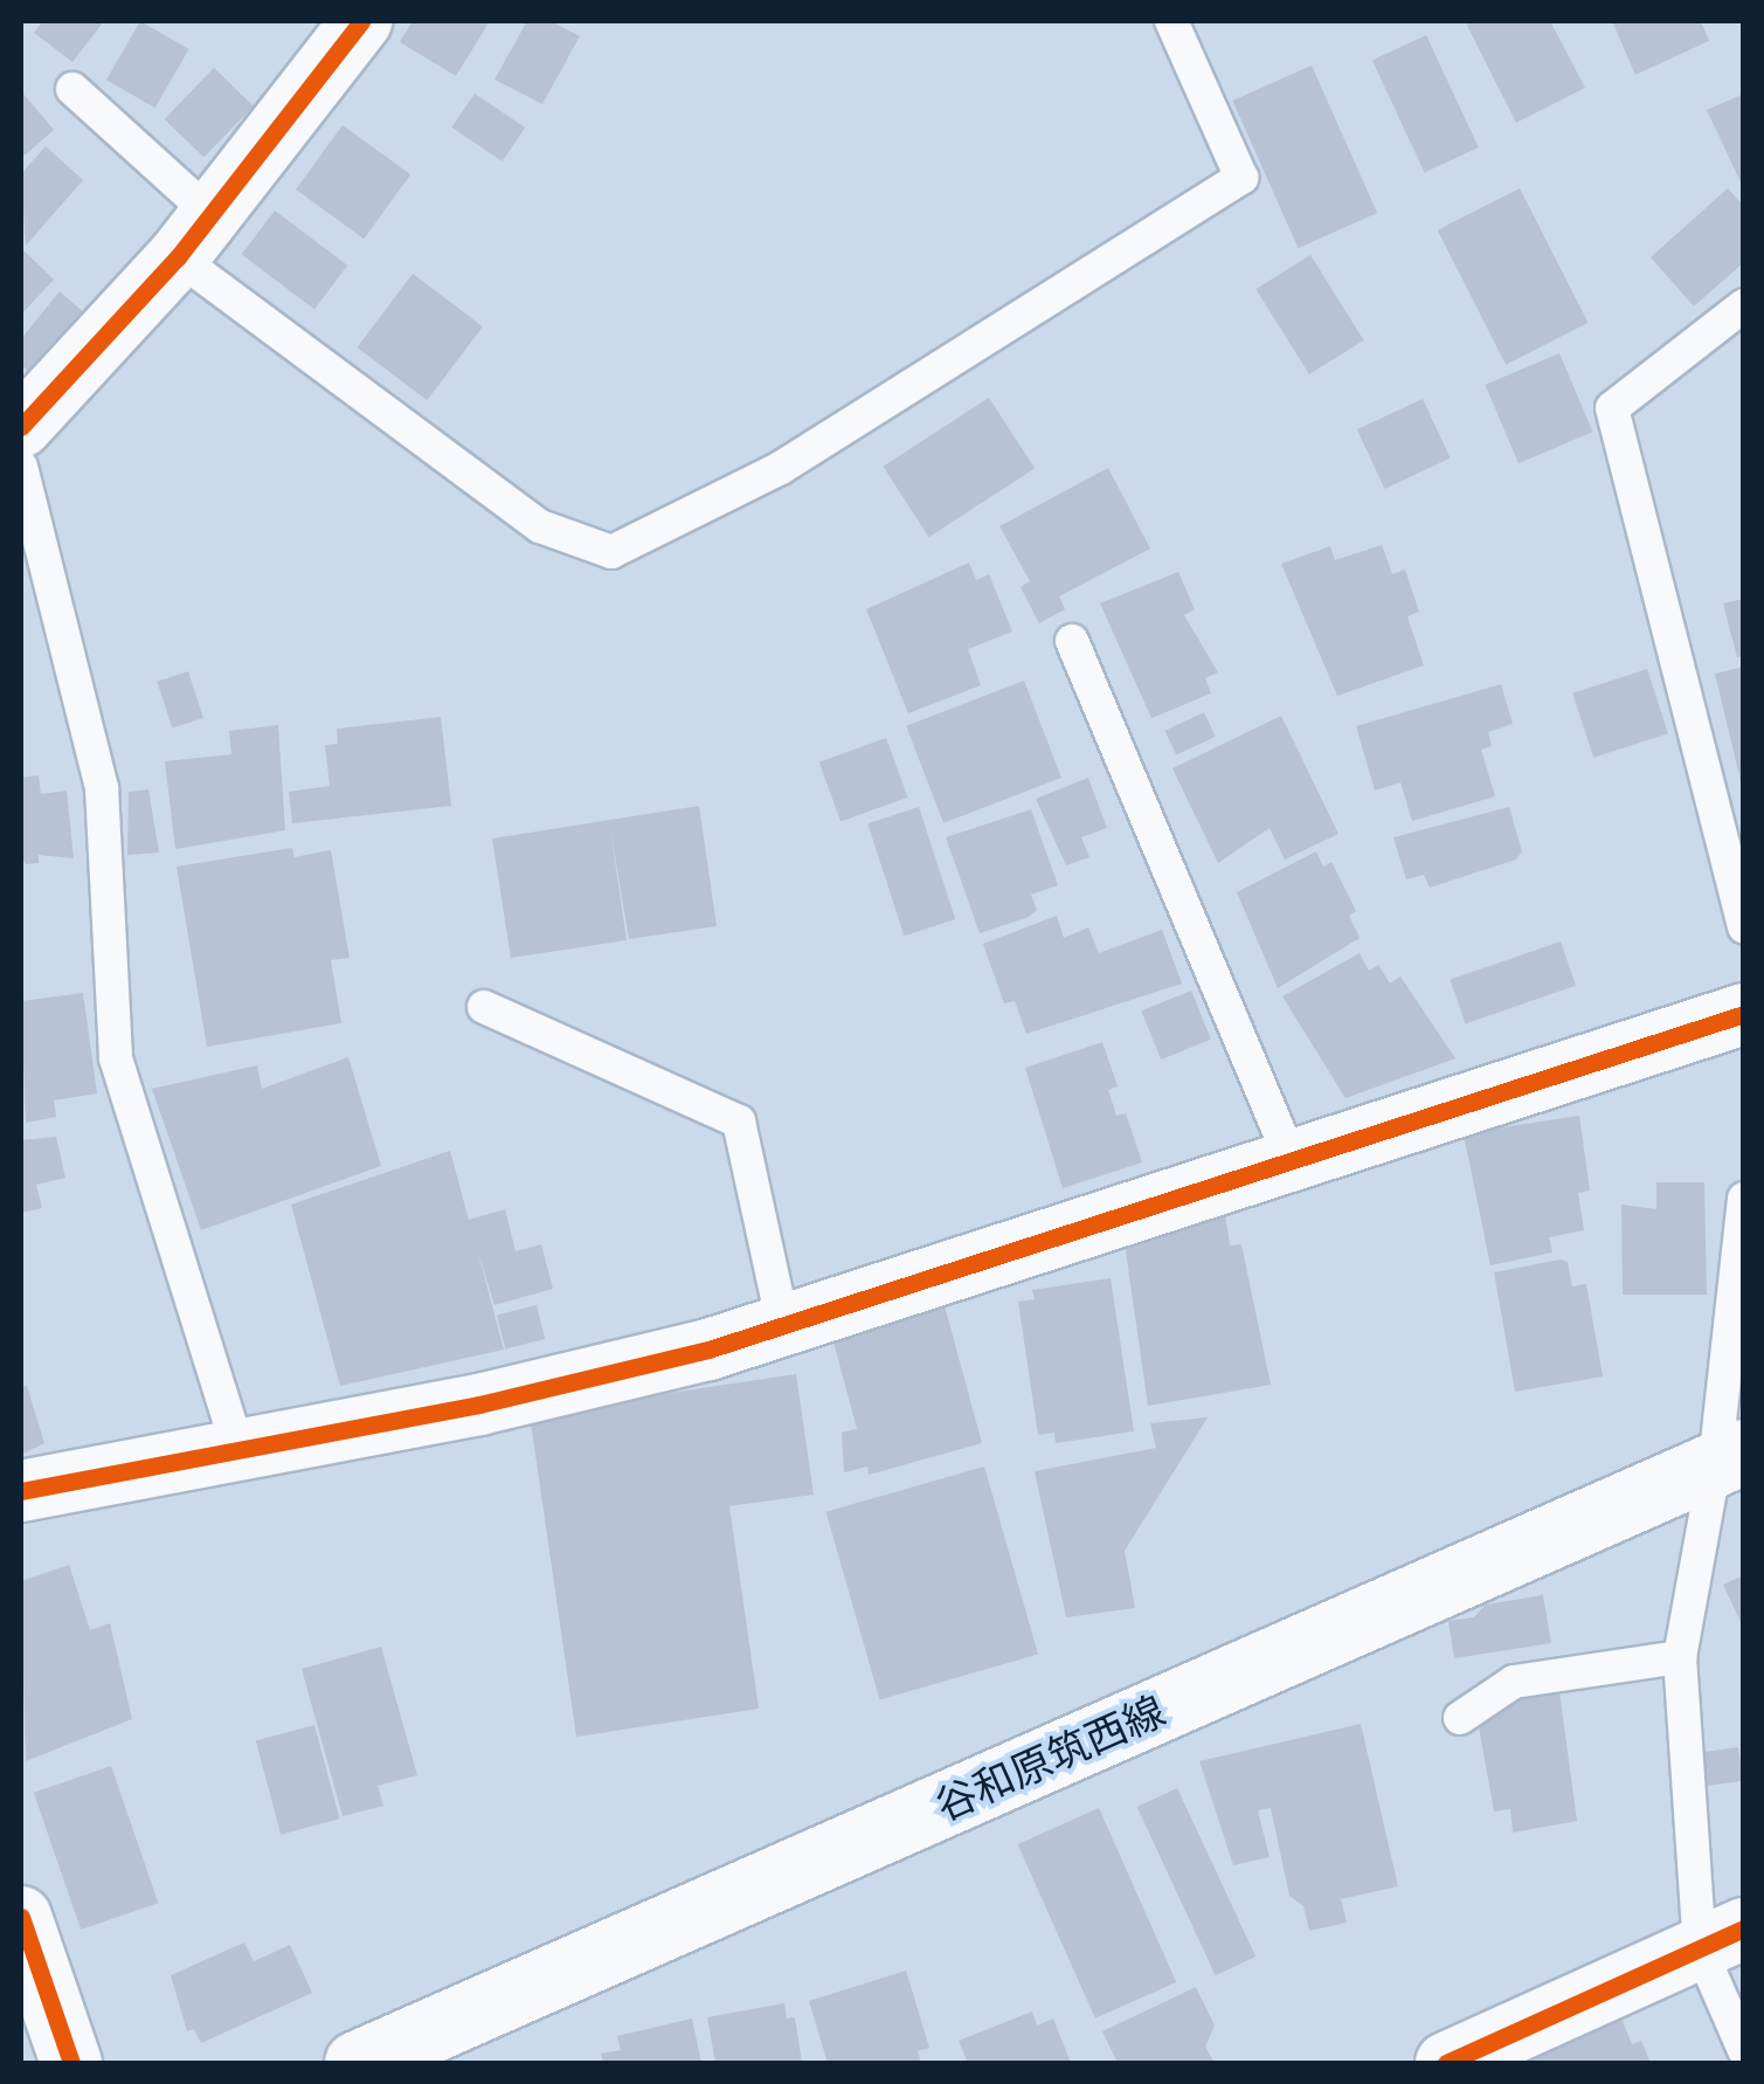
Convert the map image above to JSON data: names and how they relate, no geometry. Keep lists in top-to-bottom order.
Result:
{
  "streets": {
    "main road": ["谷和原筑西線"]
  }
}
